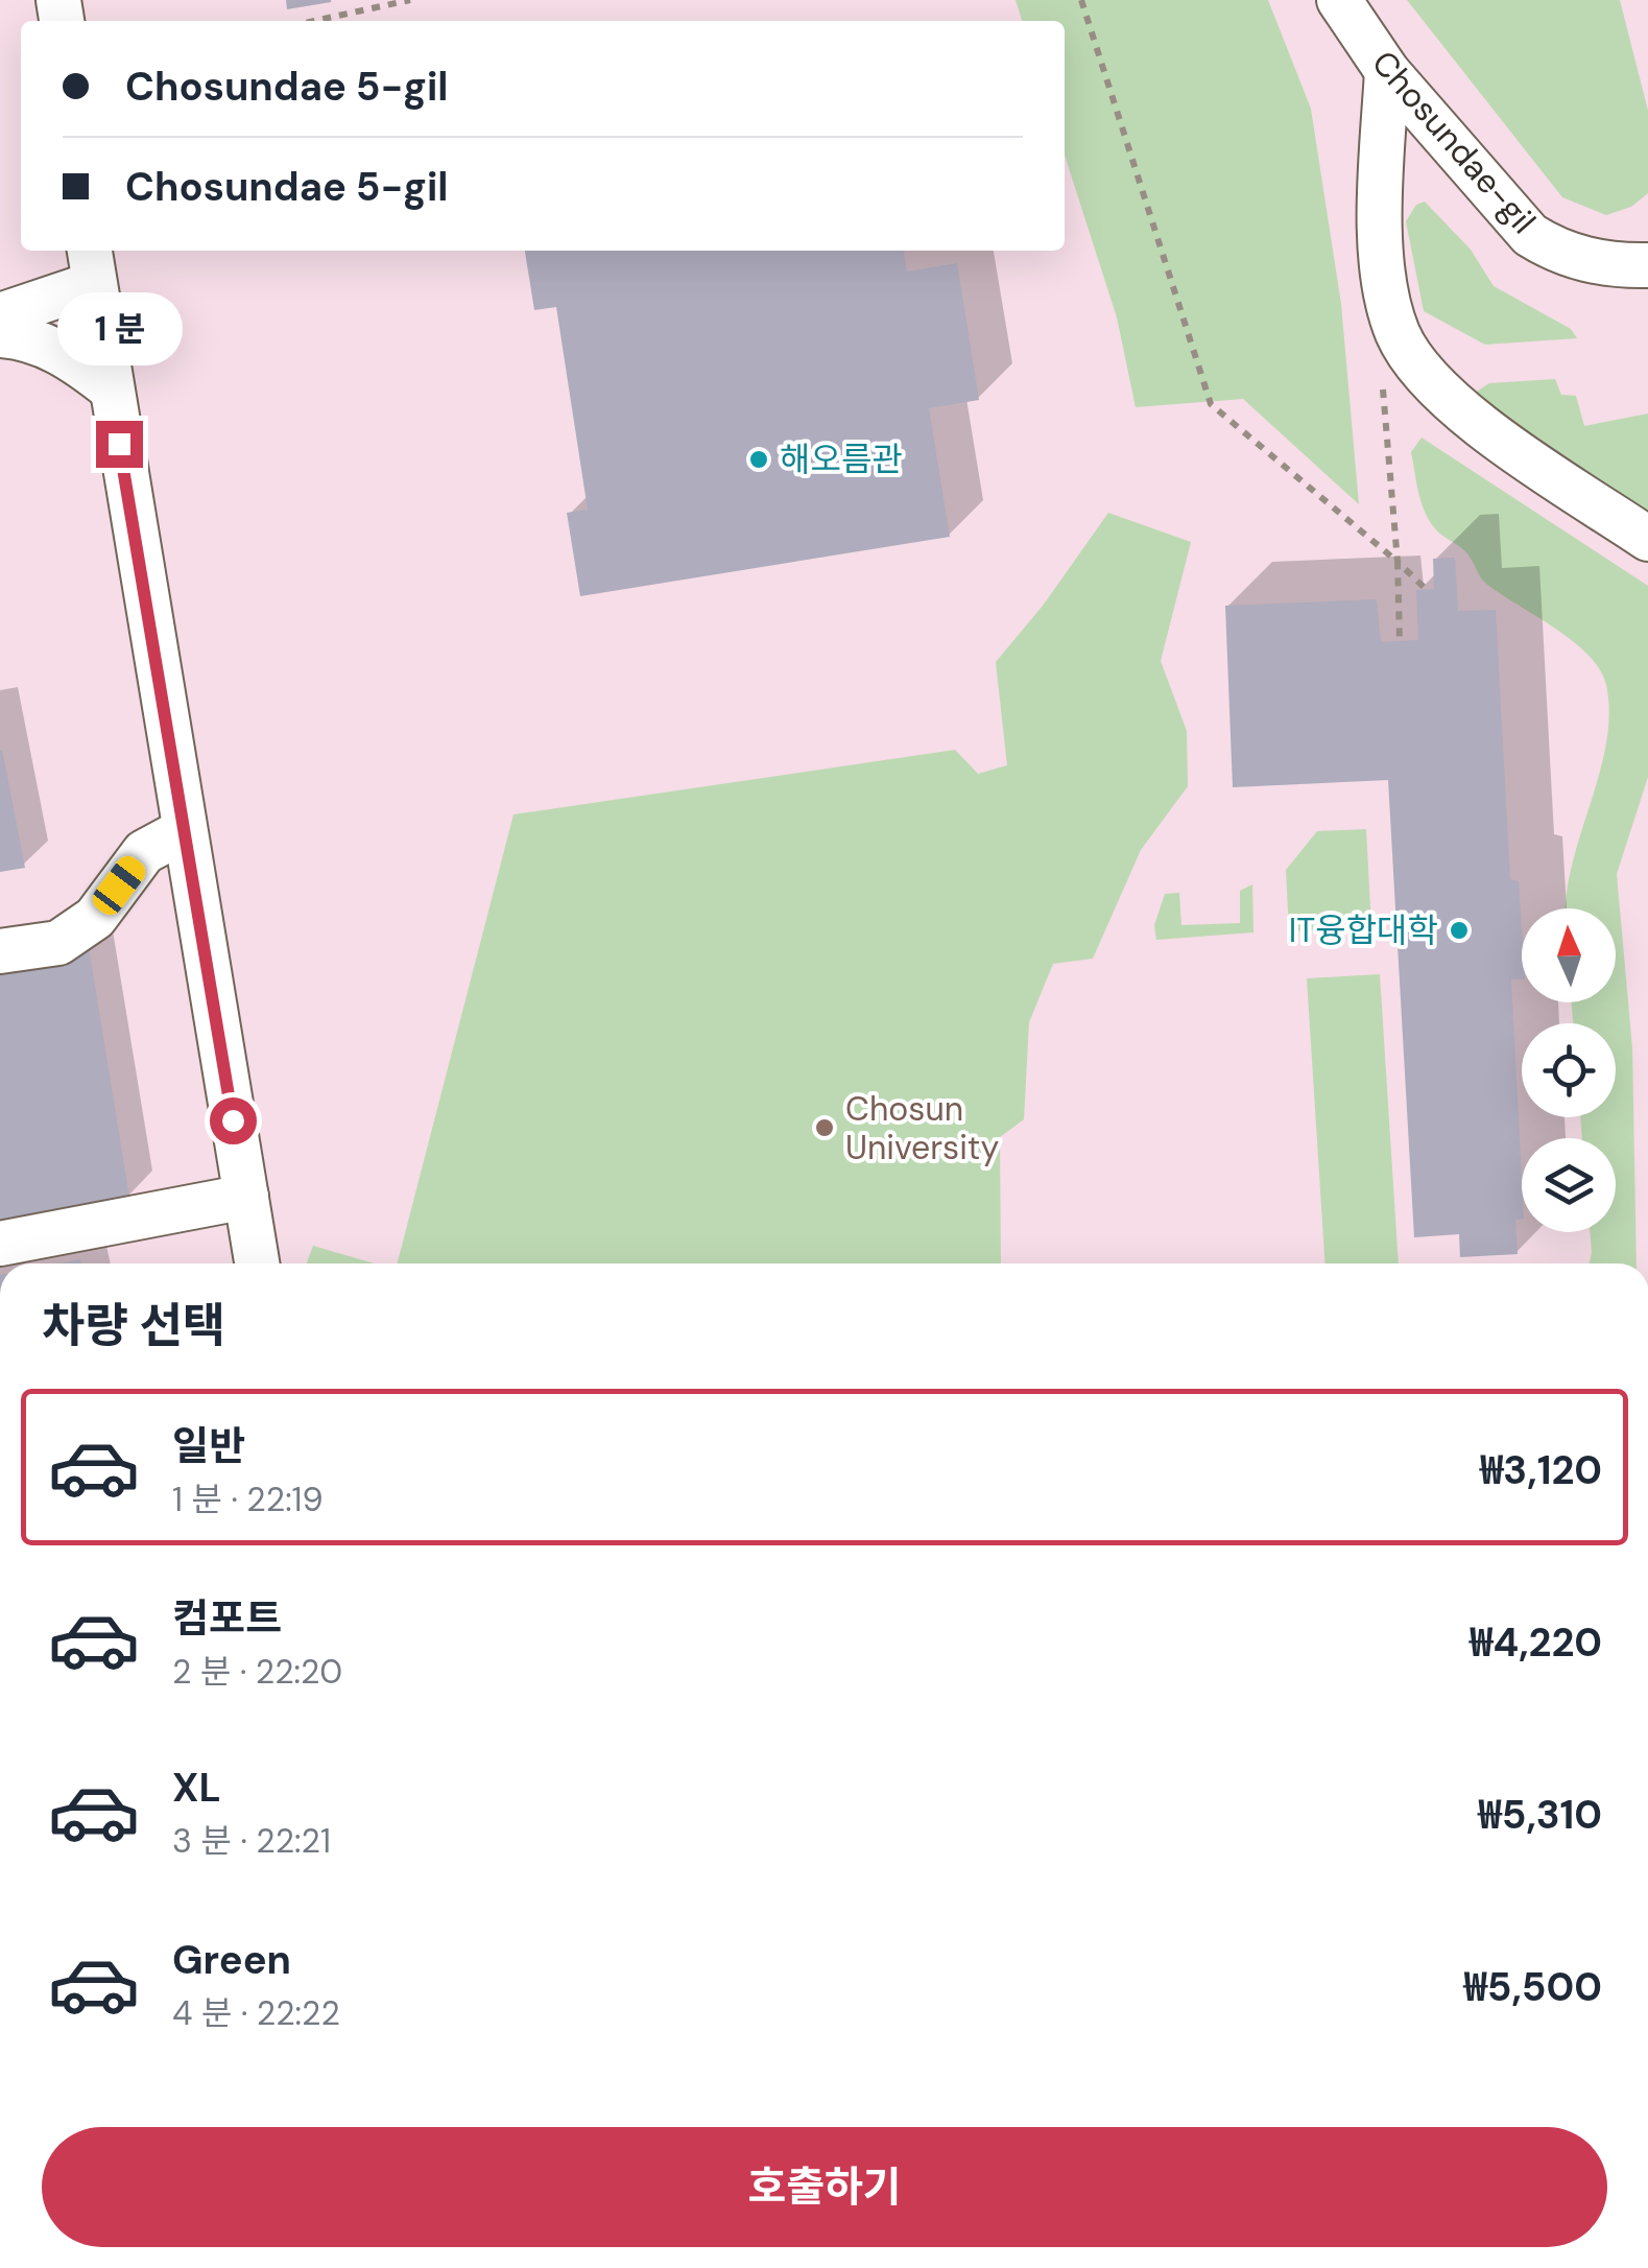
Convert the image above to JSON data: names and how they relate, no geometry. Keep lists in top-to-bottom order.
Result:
{
  "streets": {
    "street": ["Chosundae-gil"]
  },
  "places": ["해오름관", "IT융합대학", "Chosun University"],
  "north": "top",
  "page": {
    "banner": ["Chosundae 5-gil", "Chosundae 5-gil"],
    "bubble": "1 분",
    "heading": "차량 선택",
    "list": [
      {
        "name": "일반",
        "note": "1 분 · 22:19",
        "value": "₩3,120"
      },
      {
        "name": "컴포트",
        "note": "2 분 · 22:20",
        "value": "₩4,220"
      },
      {
        "name": "XL",
        "note": "3 분 · 22:21",
        "value": "₩5,310"
      },
      {
        "name": "Green",
        "note": "4 분 · 22:22",
        "value": "₩5,500"
      }
    ],
    "buttons": "호출하기"
  }
}
